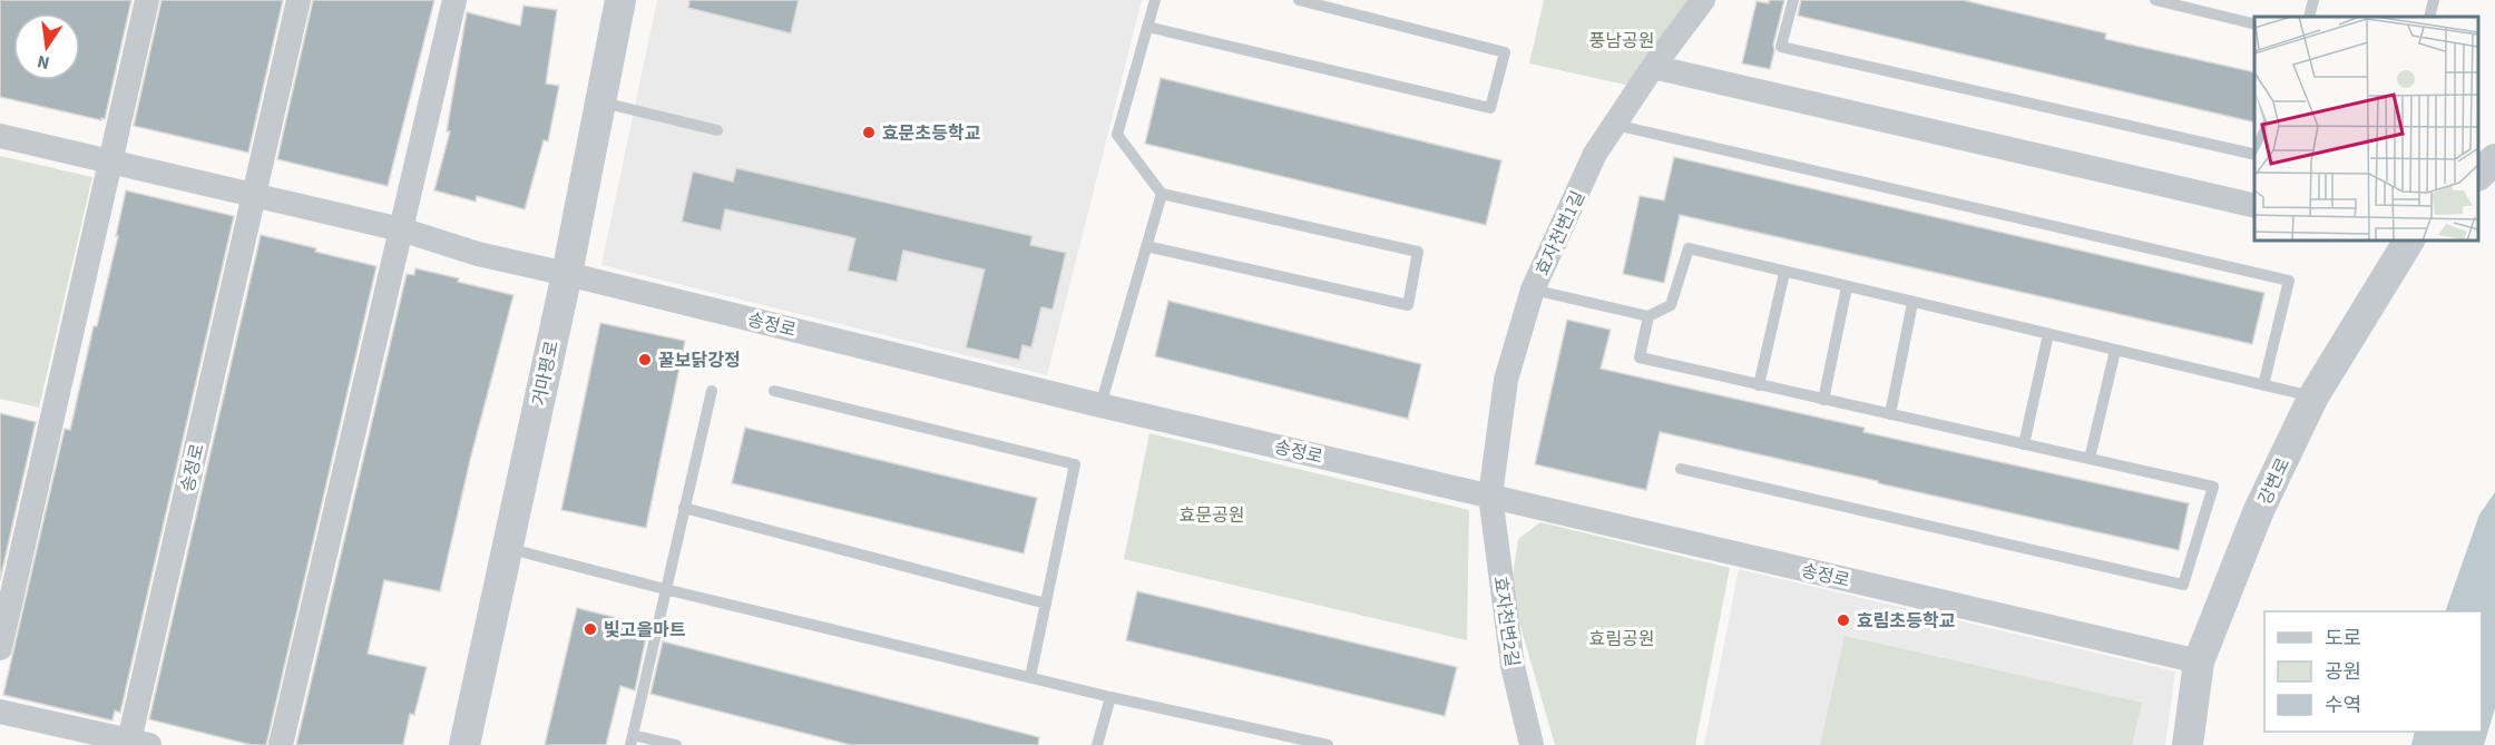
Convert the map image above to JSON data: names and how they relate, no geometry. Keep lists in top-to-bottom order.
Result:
{
  "streets": {
    "street": [
      "효자천변1길",
      "송정로",
      "거마평로",
      "강변로",
      "효자천변2길"
    ]
  },
  "crossings": [
    ["효자천변1길", "송정로"],
    ["효자천변1길", "효자천변2길"],
    ["송정로", "거마평로"],
    ["송정로", "강변로"],
    ["송정로", "효자천변2길"]
  ],
  "parks": ["풍남공원", "효문공원", "효림공원"],
  "places": [
    "효문초등학교",
    "꿀보닭강정",
    "효림초등학교",
    "빛고을마트"
  ],
  "legend": ["도로", "공원", "수역"],
  "north": "bottom"
}
